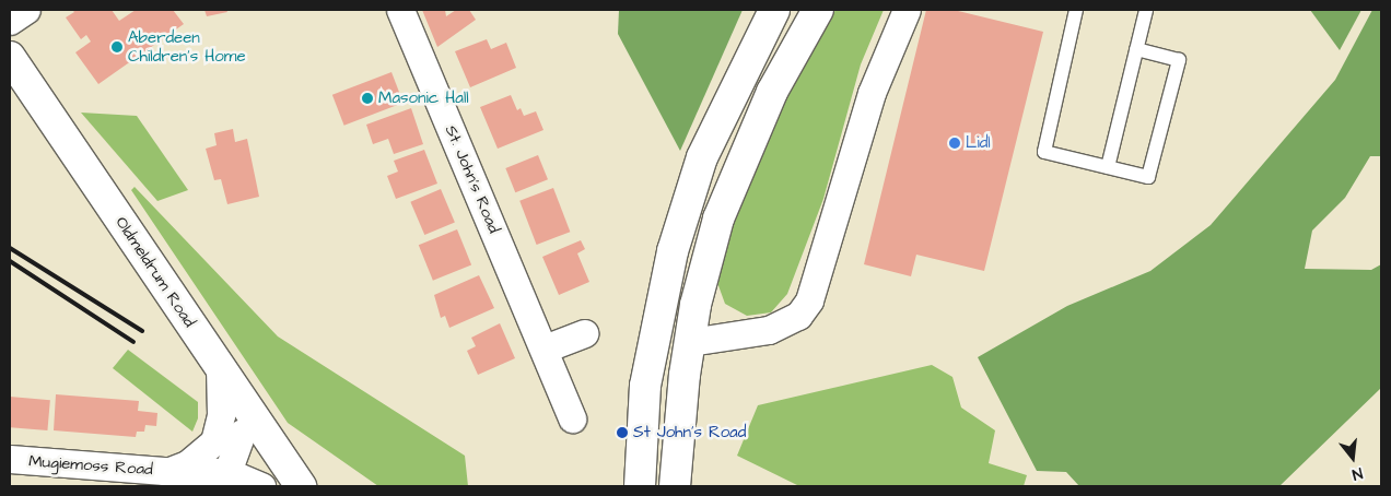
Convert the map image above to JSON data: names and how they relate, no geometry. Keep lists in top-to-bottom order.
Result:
{
  "streets": {
    "main road": ["Oldmeldrum Road"],
    "street": ["St. John's Road", "Mugiemoss Road"]
  },
  "crossings": [
    ["Oldmeldrum Road", "Mugiemoss Road"]
  ],
  "places": [
    "Aberdeen Children's Home",
    "Masonic Hall",
    "Lidl",
    "St John's Road"
  ],
  "north": "bottom"
}
